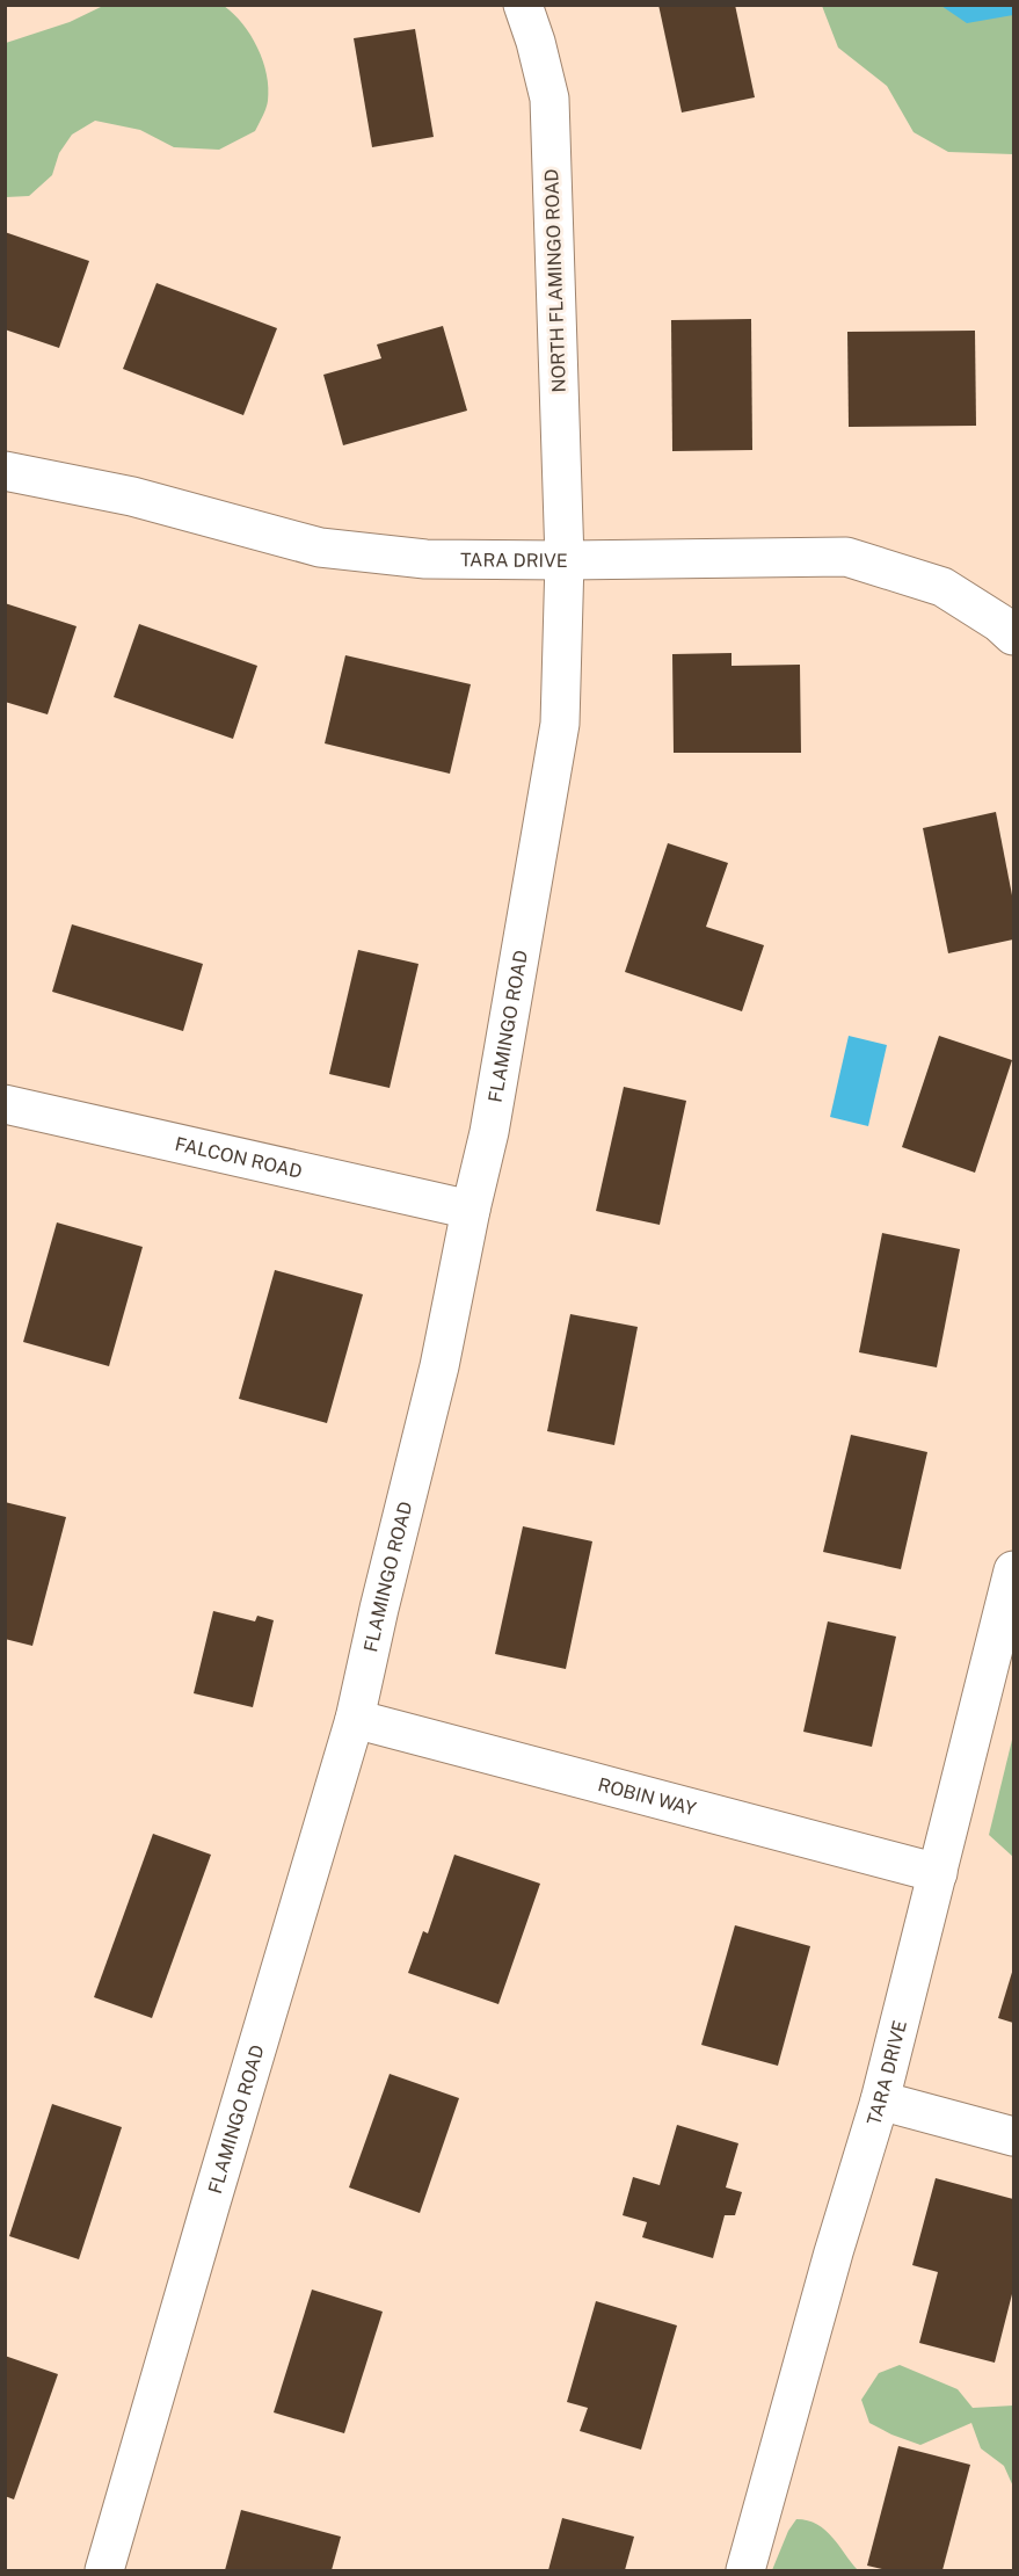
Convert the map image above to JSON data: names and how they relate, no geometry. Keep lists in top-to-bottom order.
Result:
{
  "streets": {
    "street": [
      "NORTH FLAMINGO ROAD",
      "TARA DRIVE",
      "FLAMINGO ROAD",
      "FALCON ROAD",
      "ROBIN WAY"
    ]
  },
  "crossings": [
    ["NORTH FLAMINGO ROAD", "TARA DRIVE"],
    ["NORTH FLAMINGO ROAD", "FLAMINGO ROAD"],
    ["TARA DRIVE", "FLAMINGO ROAD"],
    ["TARA DRIVE", "ROBIN WAY"],
    ["FLAMINGO ROAD", "FALCON ROAD"],
    ["FLAMINGO ROAD", "ROBIN WAY"]
  ]
}
